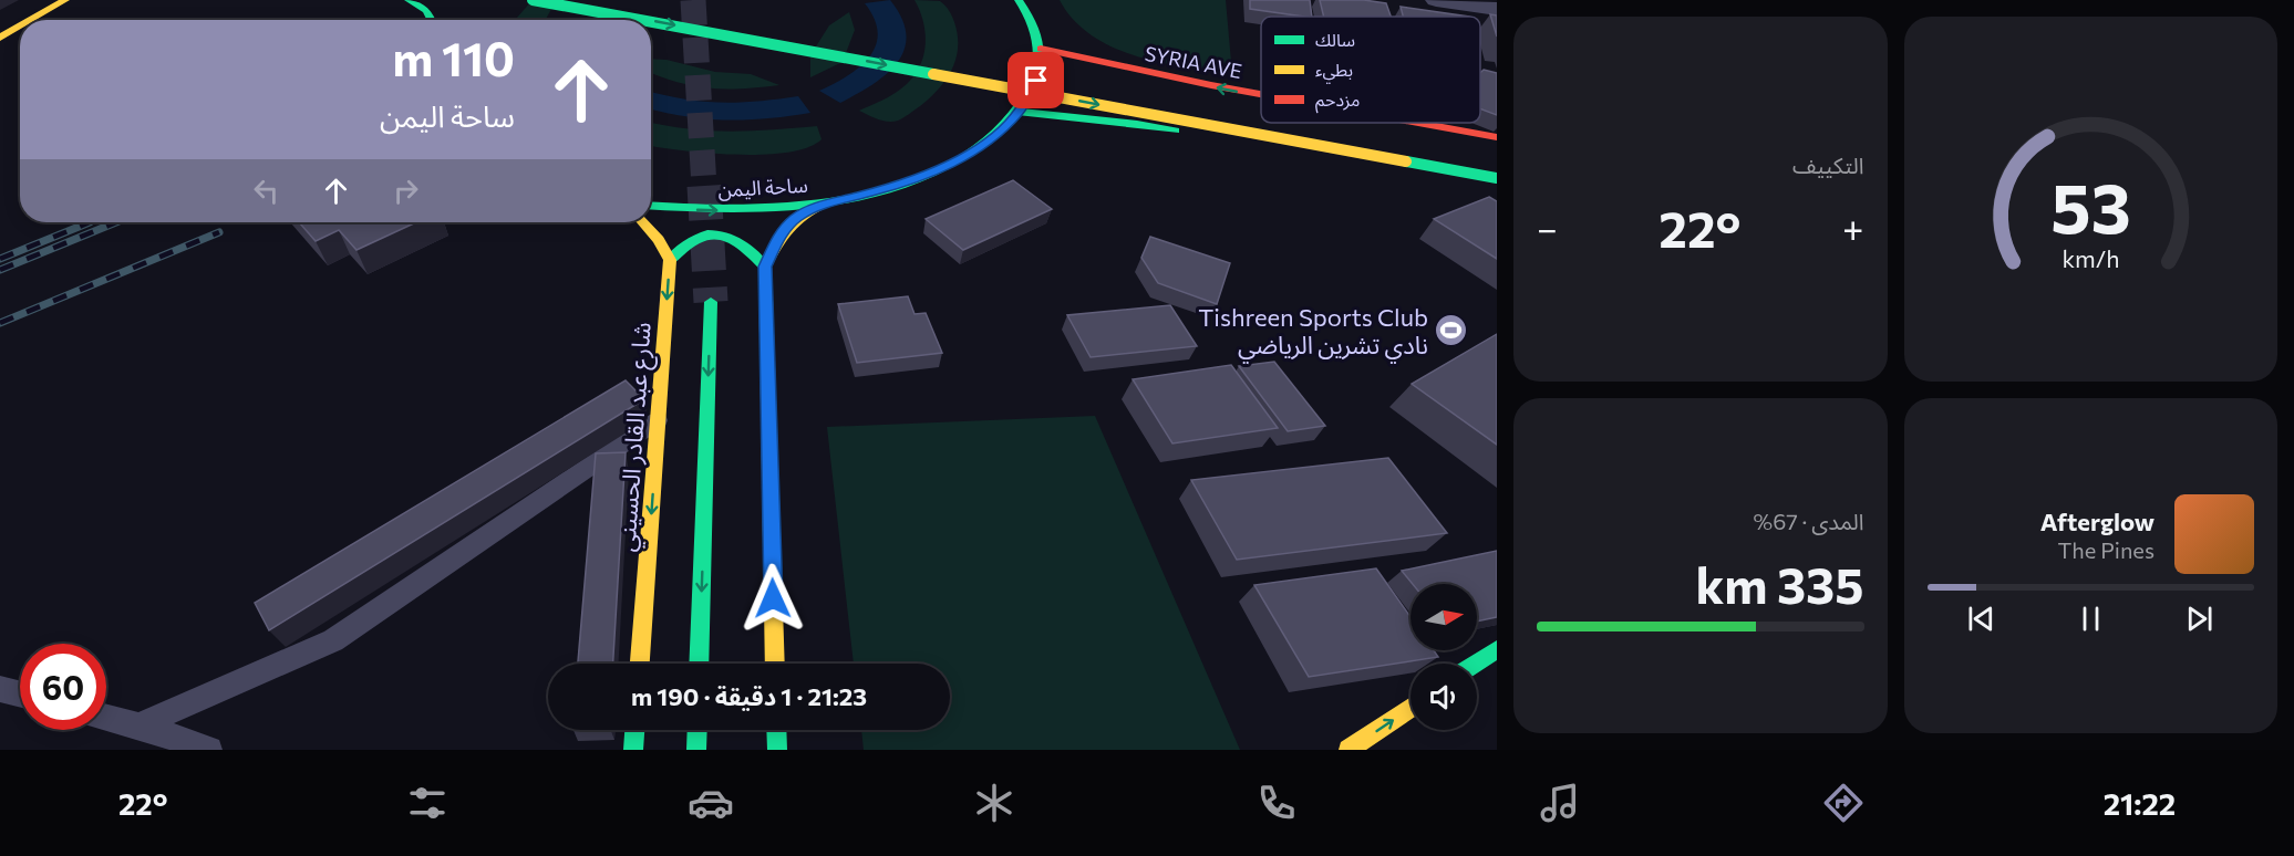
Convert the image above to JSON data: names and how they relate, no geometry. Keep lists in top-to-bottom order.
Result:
{
  "streets": {
    "main road": ["SYRIA AVE", "ساحة اليمن", "شارع عبد القادر الحسيني"]
  },
  "crossings": [
    ["SYRIA AVE", "ساحة اليمن"]
  ],
  "one_way": ["ساحة اليمن"],
  "places": {
    "sports": ["Tishreen Sports Club نادي تشرين الرياضي"]
  },
  "legend": ["سالك", "بطيء", "مزدحم"],
  "north": "right",
  "page": {
    "tile": [
      "التكييف",
      ["المدى · 67%", "335 km"]
    ],
    "turn": ["110 m", "ساحة اليمن"],
    "heat": ["−", "22°", "+"],
    "song": ["Afterglow", "The Pines"],
    "limit": "60",
    "trip": "21:23 · 1 دقيقة · 190 m",
    "tabs": ["21:22", "22°"],
    "gauge": ["53", "km/h"]
  }
}
